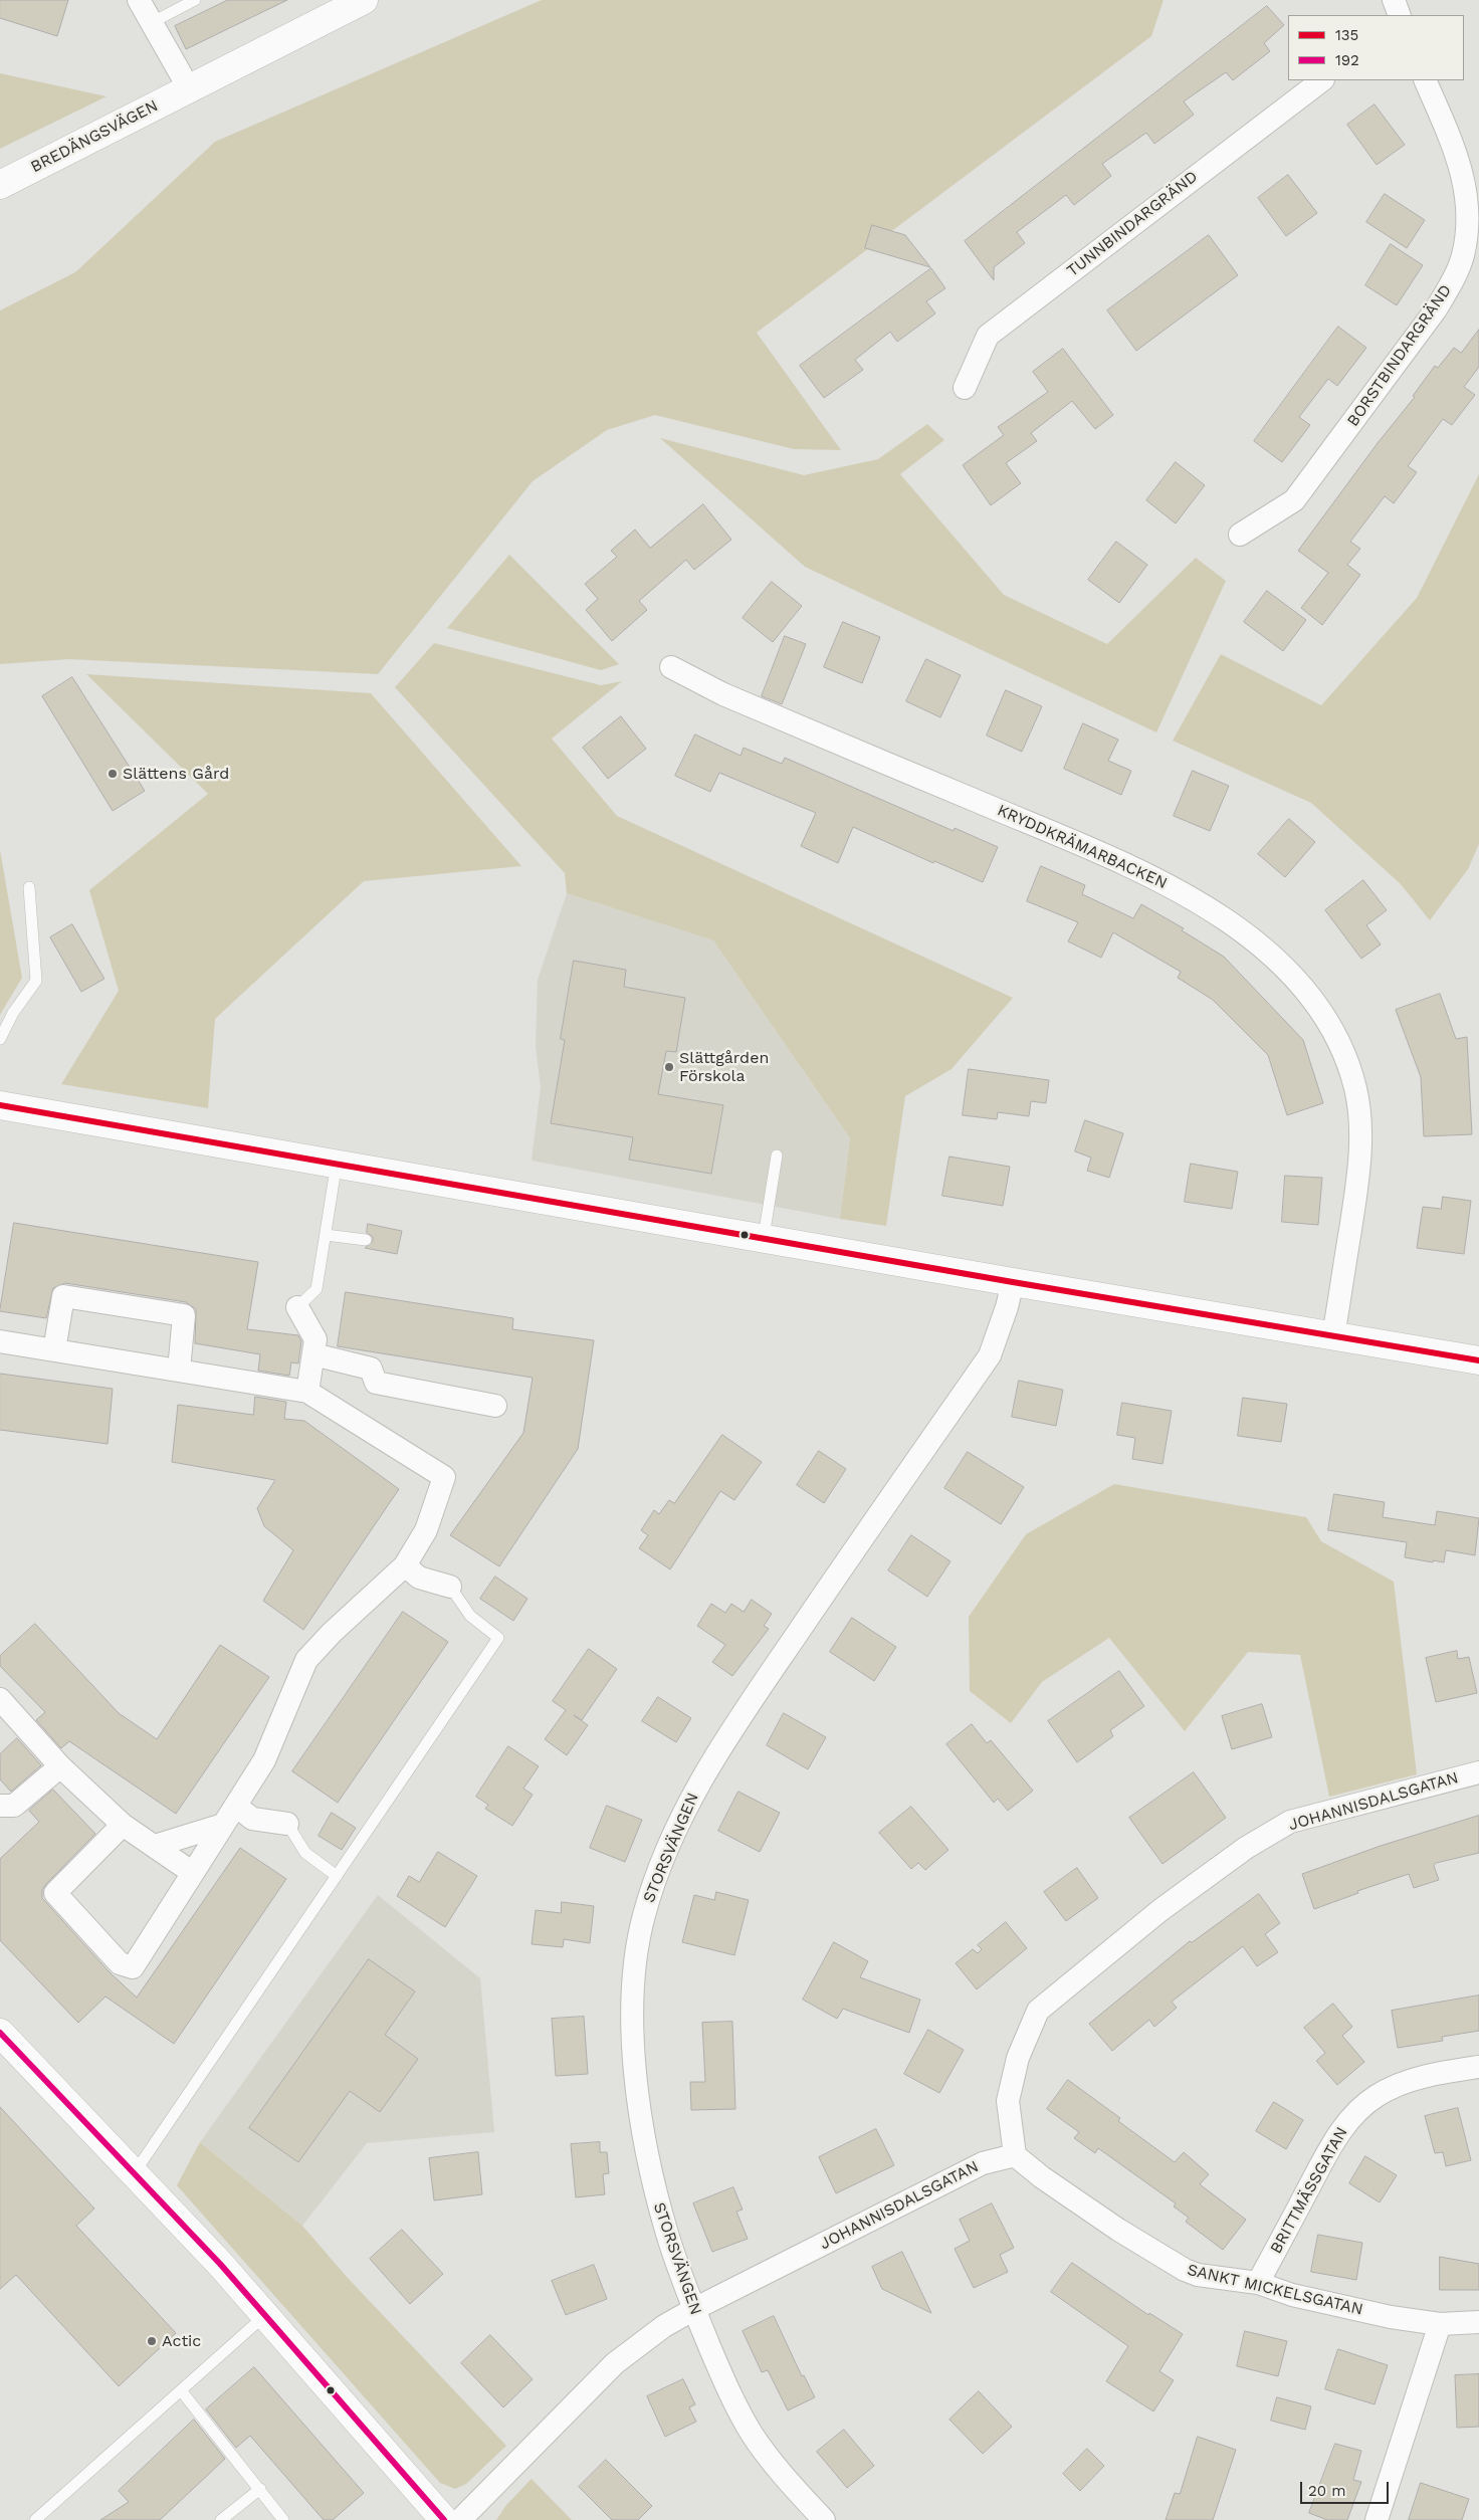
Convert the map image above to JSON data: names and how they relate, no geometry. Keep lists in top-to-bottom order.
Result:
{
  "streets": {
    "street": [
      "BREDÄNGSVÄGEN",
      "TUNNBINDARGRÄND",
      "BORSTBINDARGRÄND",
      "KRYDDKRÄMARBACKEN",
      "JOHANNISDALSGATAN",
      "STORSVÄNGEN",
      "BRITTMÄSSGATAN",
      "SANKT MICKELSGATAN"
    ]
  },
  "crossings": [
    ["JOHANNISDALSGATAN", "STORSVÄNGEN"],
    ["JOHANNISDALSGATAN", "SANKT MICKELSGATAN"],
    ["BRITTMÄSSGATAN", "SANKT MICKELSGATAN"]
  ],
  "places": ["Slättens Gård", "Slättgården Förskola", "Actic"],
  "lines": ["transit line 135", "transit line 192"],
  "legend": ["135", "192"],
  "scale_bar": "20 m"
}
